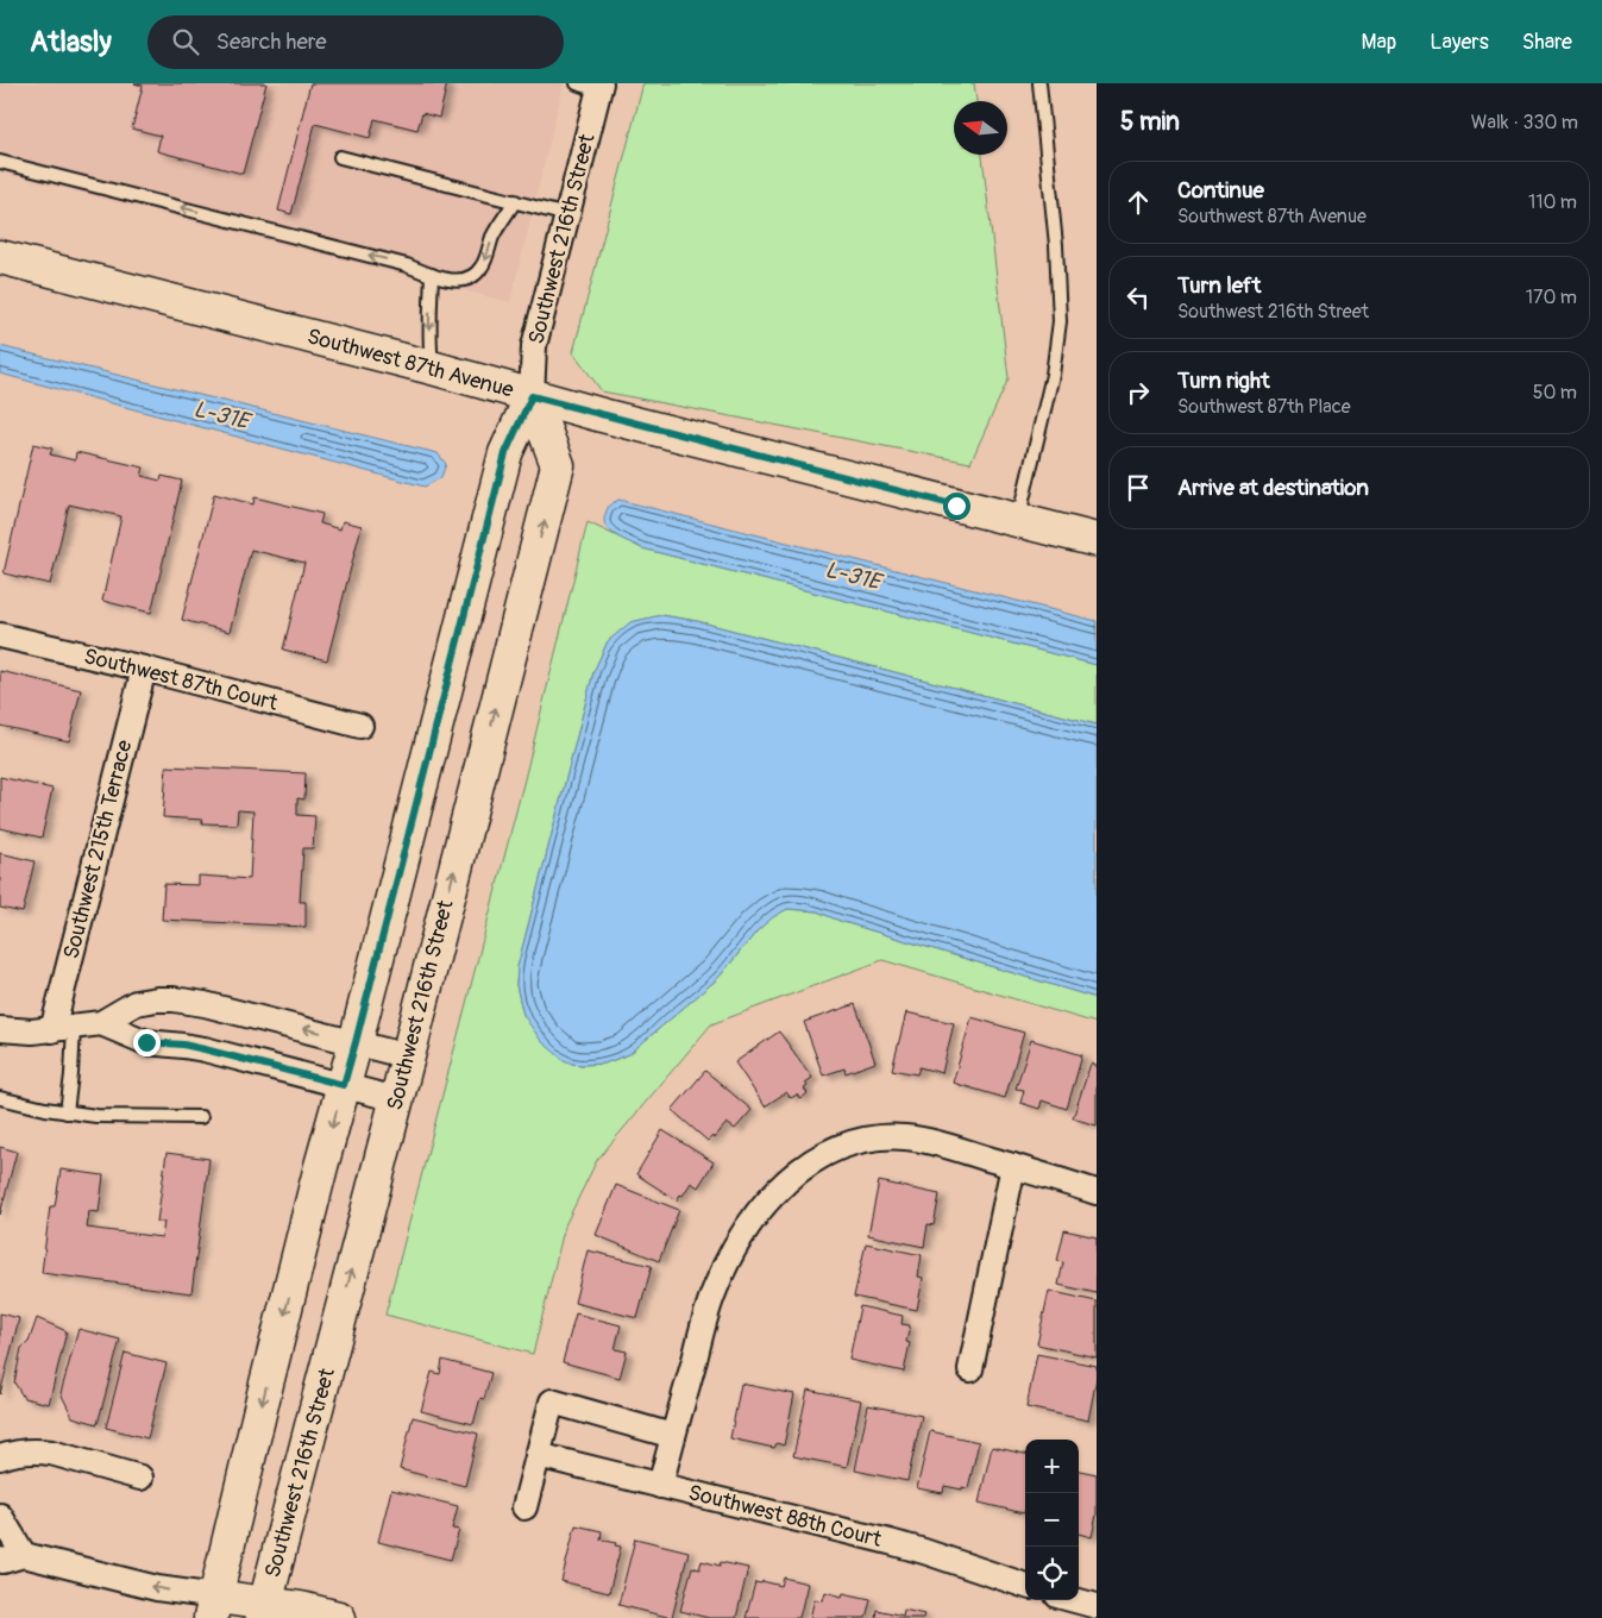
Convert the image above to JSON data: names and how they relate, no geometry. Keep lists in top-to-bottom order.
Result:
{
  "streets": {
    "street": [
      "Southwest 216th Street",
      "Southwest 87th Avenue",
      "Southwest 87th Court",
      "Southwest 215th Terrace",
      "Southwest 88th Court"
    ]
  },
  "crossings": [
    ["Southwest 216th Street", "Southwest 87th Avenue"],
    ["Southwest 87th Court", "Southwest 215th Terrace"]
  ],
  "water": ["L-31E"],
  "north": "left",
  "page": {
    "header": "Atlasly",
    "search": "Search here",
    "nav": ["Map", "Layers", "Share"],
    "heading": ["5 min", "Walk · 330 m"],
    "list": [
      ["Continue", "Southwest 87th Avenue", "110 m"],
      ["Turn left", "Southwest 216th Street", "170 m"],
      ["Turn right", "Southwest 87th Place", "50 m"],
      "Arrive at destination"
    ],
    "map_buttons": ["+", "−"]
  }
}
